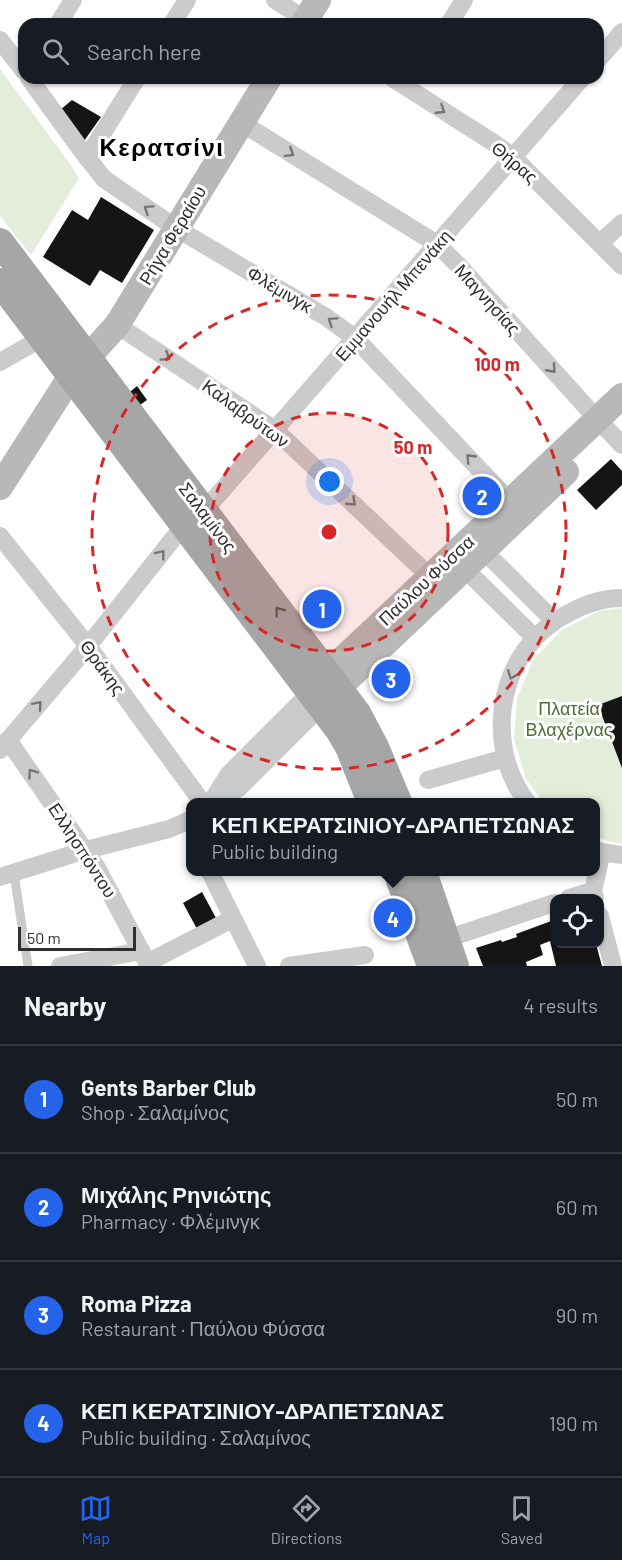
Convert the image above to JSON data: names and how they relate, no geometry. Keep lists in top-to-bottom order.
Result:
{
  "streets": {
    "main road": ["Σαλαμίνος"],
    "street": [
      "Θήρας",
      "Ρήγα Φεραίου",
      "Φλέμινγκ",
      "Εμμανουήλ Μπενάκη",
      "Μαγνησίας",
      "Καλαβρύτων",
      "Παύλου Φύσσα",
      "Θράκης",
      "Ελλησπόντου"
    ]
  },
  "crossings": [
    ["Θήρας", "Εμμανουήλ Μπενάκη"],
    ["Ρήγα Φεραίου", "Φλέμινγκ"],
    ["Ρήγα Φεραίου", "Μαγνησίας"],
    ["Ρήγα Φεραίου", "Καλαβρύτων"],
    ["Ρήγα Φεραίου", "Σαλαμίνος"],
    ["Φλέμινγκ", "Εμμανουήλ Μπενάκη"],
    ["Φλέμινγκ", "Παύλου Φύσσα"],
    ["Εμμανουήλ Μπενάκη", "Μαγνησίας"],
    ["Εμμανουήλ Μπενάκη", "Καλαβρύτων"],
    ["Εμμανουήλ Μπενάκη", "Σαλαμίνος"],
    ["Εμμανουήλ Μπενάκη", "Θράκης"],
    ["Εμμανουήλ Μπενάκη", "Ελλησπόντου"],
    ["Μαγνησίας", "Παύλου Φύσσα"],
    ["Καλαβρύτων", "Παύλου Φύσσα"],
    ["Σαλαμίνος", "Παύλου Φύσσα"]
  ],
  "one_way": [
    "Θήρας",
    "Φλέμινγκ",
    "Μαγνησίας",
    "Καλαβρύτων",
    "Ελλησπόντου"
  ],
  "districts": ["Κερατσίνι"],
  "parks": ["Πλατεία Βλαχέρνας"],
  "scale_bar": "50 m",
  "page": {
    "search": "Search here",
    "pins": [
      "2",
      "1",
      "3",
      "4"
    ],
    "popup": ["ΚΕΠ ΚΕΡΑΤΣΙΝΙΟΥ-ΔΡΑΠΕΤΣΩΝΑΣ", "Public building"],
    "scale": "50 m",
    "heading": ["Nearby", "4 results"],
    "list": [
      {
        "mark": "1",
        "name": "Gents Barber Club",
        "note": "Shop · Σαλαμίνος",
        "value": "50 m"
      },
      {
        "mark": "2",
        "name": "Μιχάλης Ρηνιώτης",
        "note": "Pharmacy · Φλέμινγκ",
        "value": "60 m"
      },
      {
        "mark": "3",
        "name": "Roma Pizza",
        "note": "Restaurant · Παύλου Φύσσα",
        "value": "90 m"
      },
      {
        "mark": "4",
        "name": "ΚΕΠ ΚΕΡΑΤΣΙΝΙΟΥ-ΔΡΑΠΕΤΣΩΝΑΣ",
        "note": "Public building · Σαλαμίνος",
        "value": "190 m"
      }
    ],
    "nav": ["Map", "Directions", "Saved"]
  },
  "rings": ["100 m", "50 m"]
}
